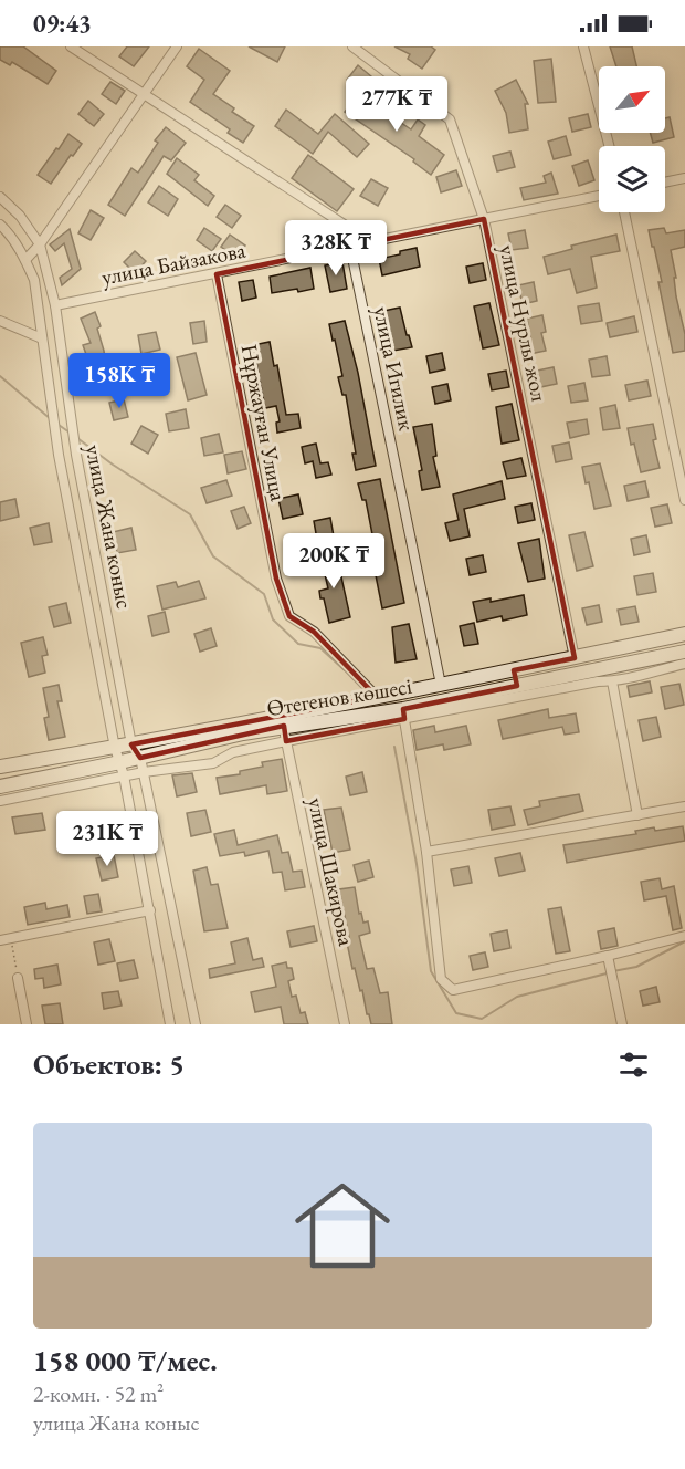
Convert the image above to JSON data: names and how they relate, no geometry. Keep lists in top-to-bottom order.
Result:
{
  "streets": {
    "main road": ["Өтегенов көшесі"],
    "street": [
      "улица Байзакова",
      "улица Нурлы жол",
      "улица Игилик",
      "Нұржауған Улица",
      "улица Жана коныс",
      "улица Шакирова"
    ]
  },
  "crossings": [
    ["улица Байзакова", "улица Нурлы жол"],
    ["улица Байзакова", "улица Игилик"],
    ["улица Байзакова", "Нұржауған Улица"],
    ["улица Байзакова", "улица Жана коныс"],
    ["улица Нурлы жол", "Өтегенов көшесі"],
    ["улица Игилик", "Өтегенов көшесі"],
    ["Нұржауған Улица", "Өтегенов көшесі"],
    ["улица Жана коныс", "Өтегенов көшесі"],
    ["Өтегенов көшесі", "улица Шакирова"]
  ],
  "north": "top right",
  "page": {
    "status": "09:43",
    "price": [
      "277K ₸",
      "328K ₸",
      "158K ₸",
      "200K ₸",
      "231K ₸"
    ],
    "heading": "Объектов: 5",
    "list": [
      {
        "name": "158 000 ₸/мес.",
        "note": "2-комн. · 52 m² · улица Жана коныс"
      }
    ]
  }
}
